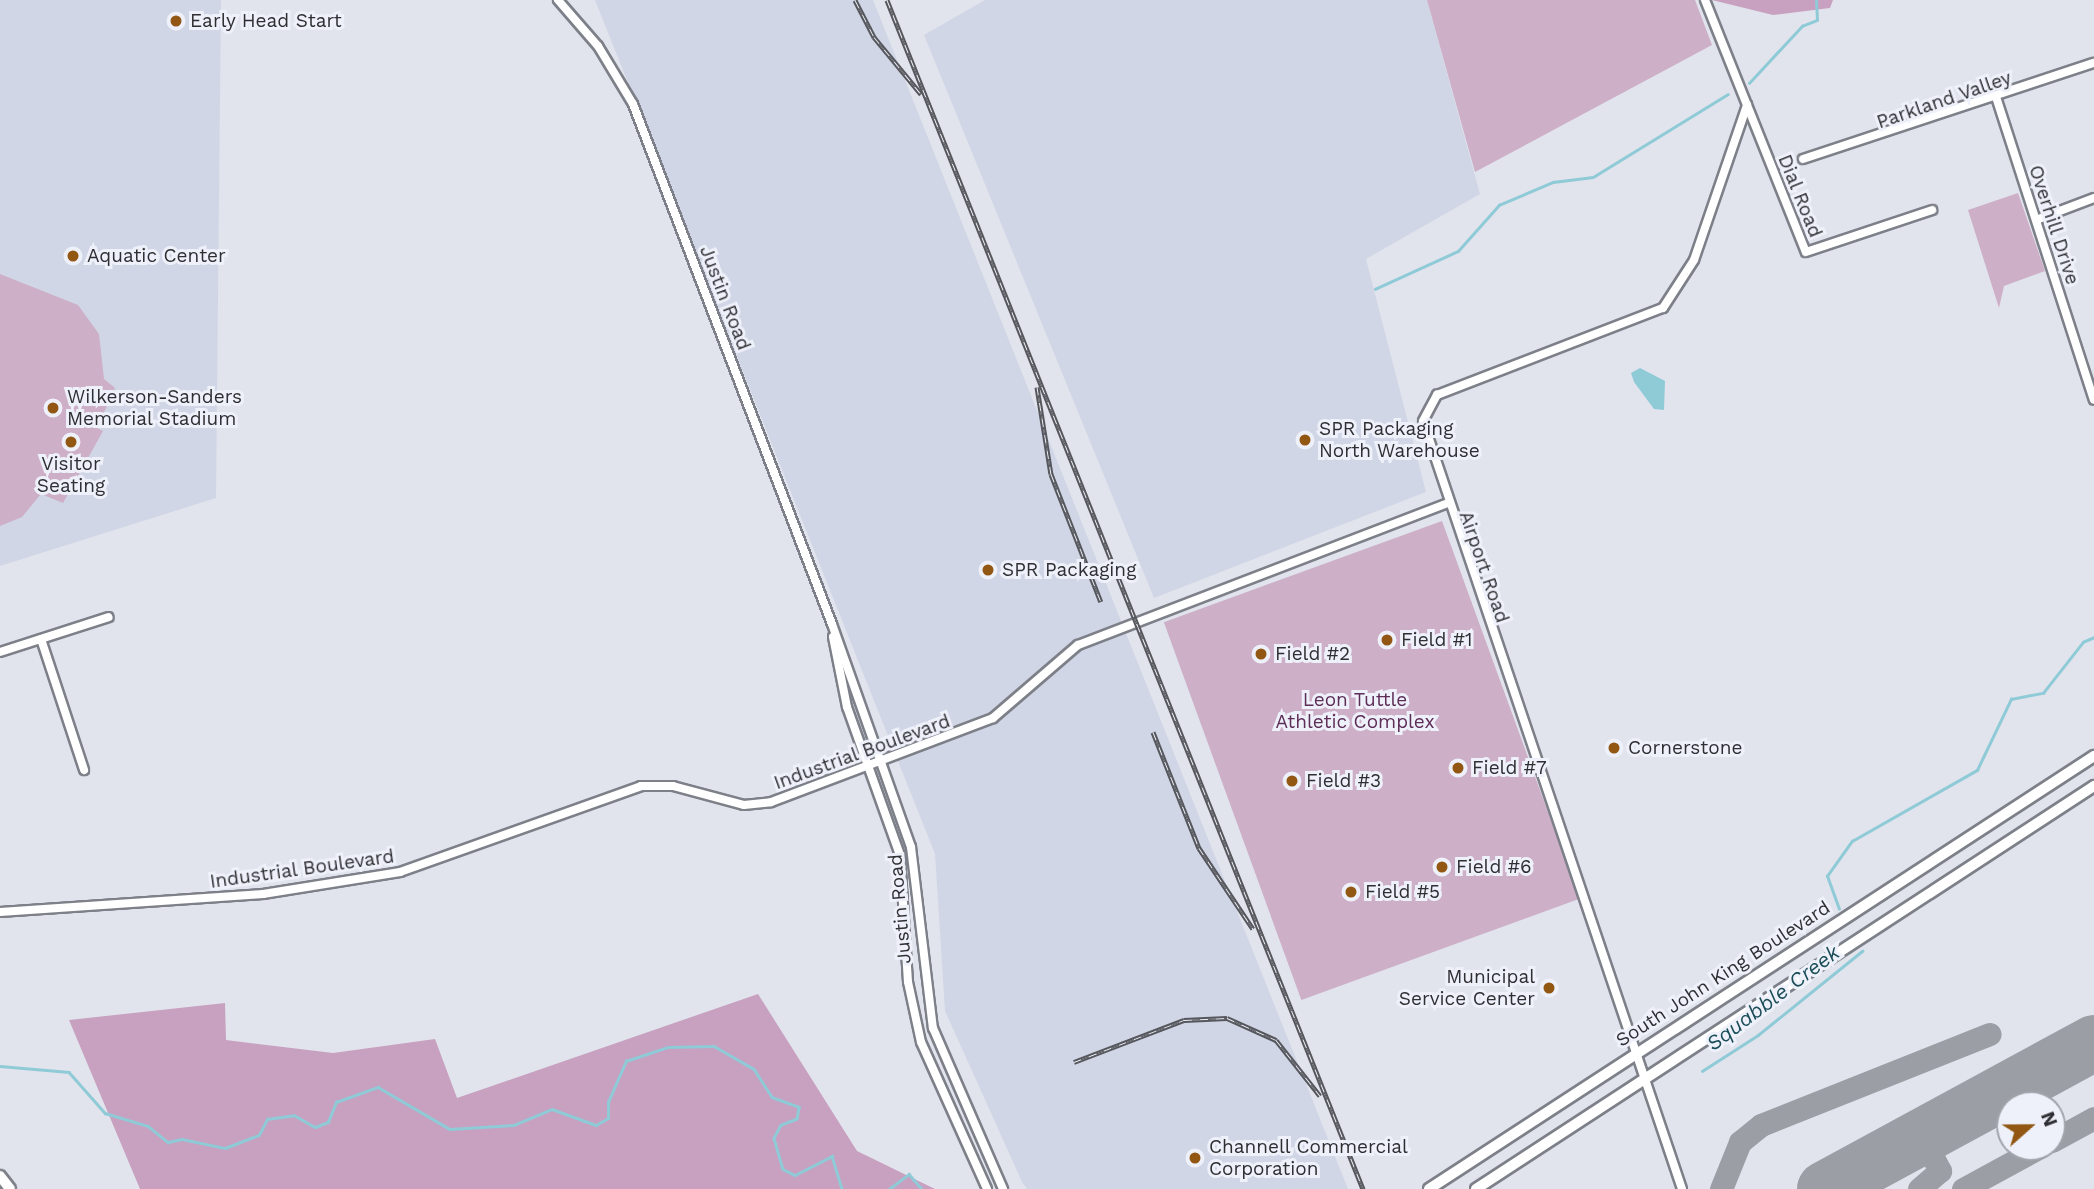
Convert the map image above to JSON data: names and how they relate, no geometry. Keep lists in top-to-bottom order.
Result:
{
  "streets": {
    "main road": ["South John King Boulevard"],
    "street": [
      "Parkland Valley",
      "Dial Road",
      "Overhill Drive",
      "Justin Road",
      "Airport Road",
      "Industrial Boulevard"
    ]
  },
  "crossings": [
    ["Parkland Valley", "Overhill Drive"],
    ["Dial Road", "Airport Road"],
    ["Justin Road", "Industrial Boulevard"],
    ["Airport Road", "Industrial Boulevard"],
    ["Airport Road", "South John King Boulevard"]
  ],
  "water": ["Squabble Creek"],
  "parks": ["Leon Tuttle Athletic Complex"],
  "places": [
    "Early Head Start",
    "Aquatic Center",
    "Wilkerson-Sanders Memorial Stadium",
    "SPR Packaging North Warehouse",
    "Visitor Seating",
    "SPR Packaging",
    "Field #1",
    "Field #2",
    "Cornerstone",
    "Field #7",
    "Field #3",
    "Field #6",
    "Field #5",
    "Municipal Service Center",
    "Channell Commercial Corporation"
  ],
  "north": "right"
}
